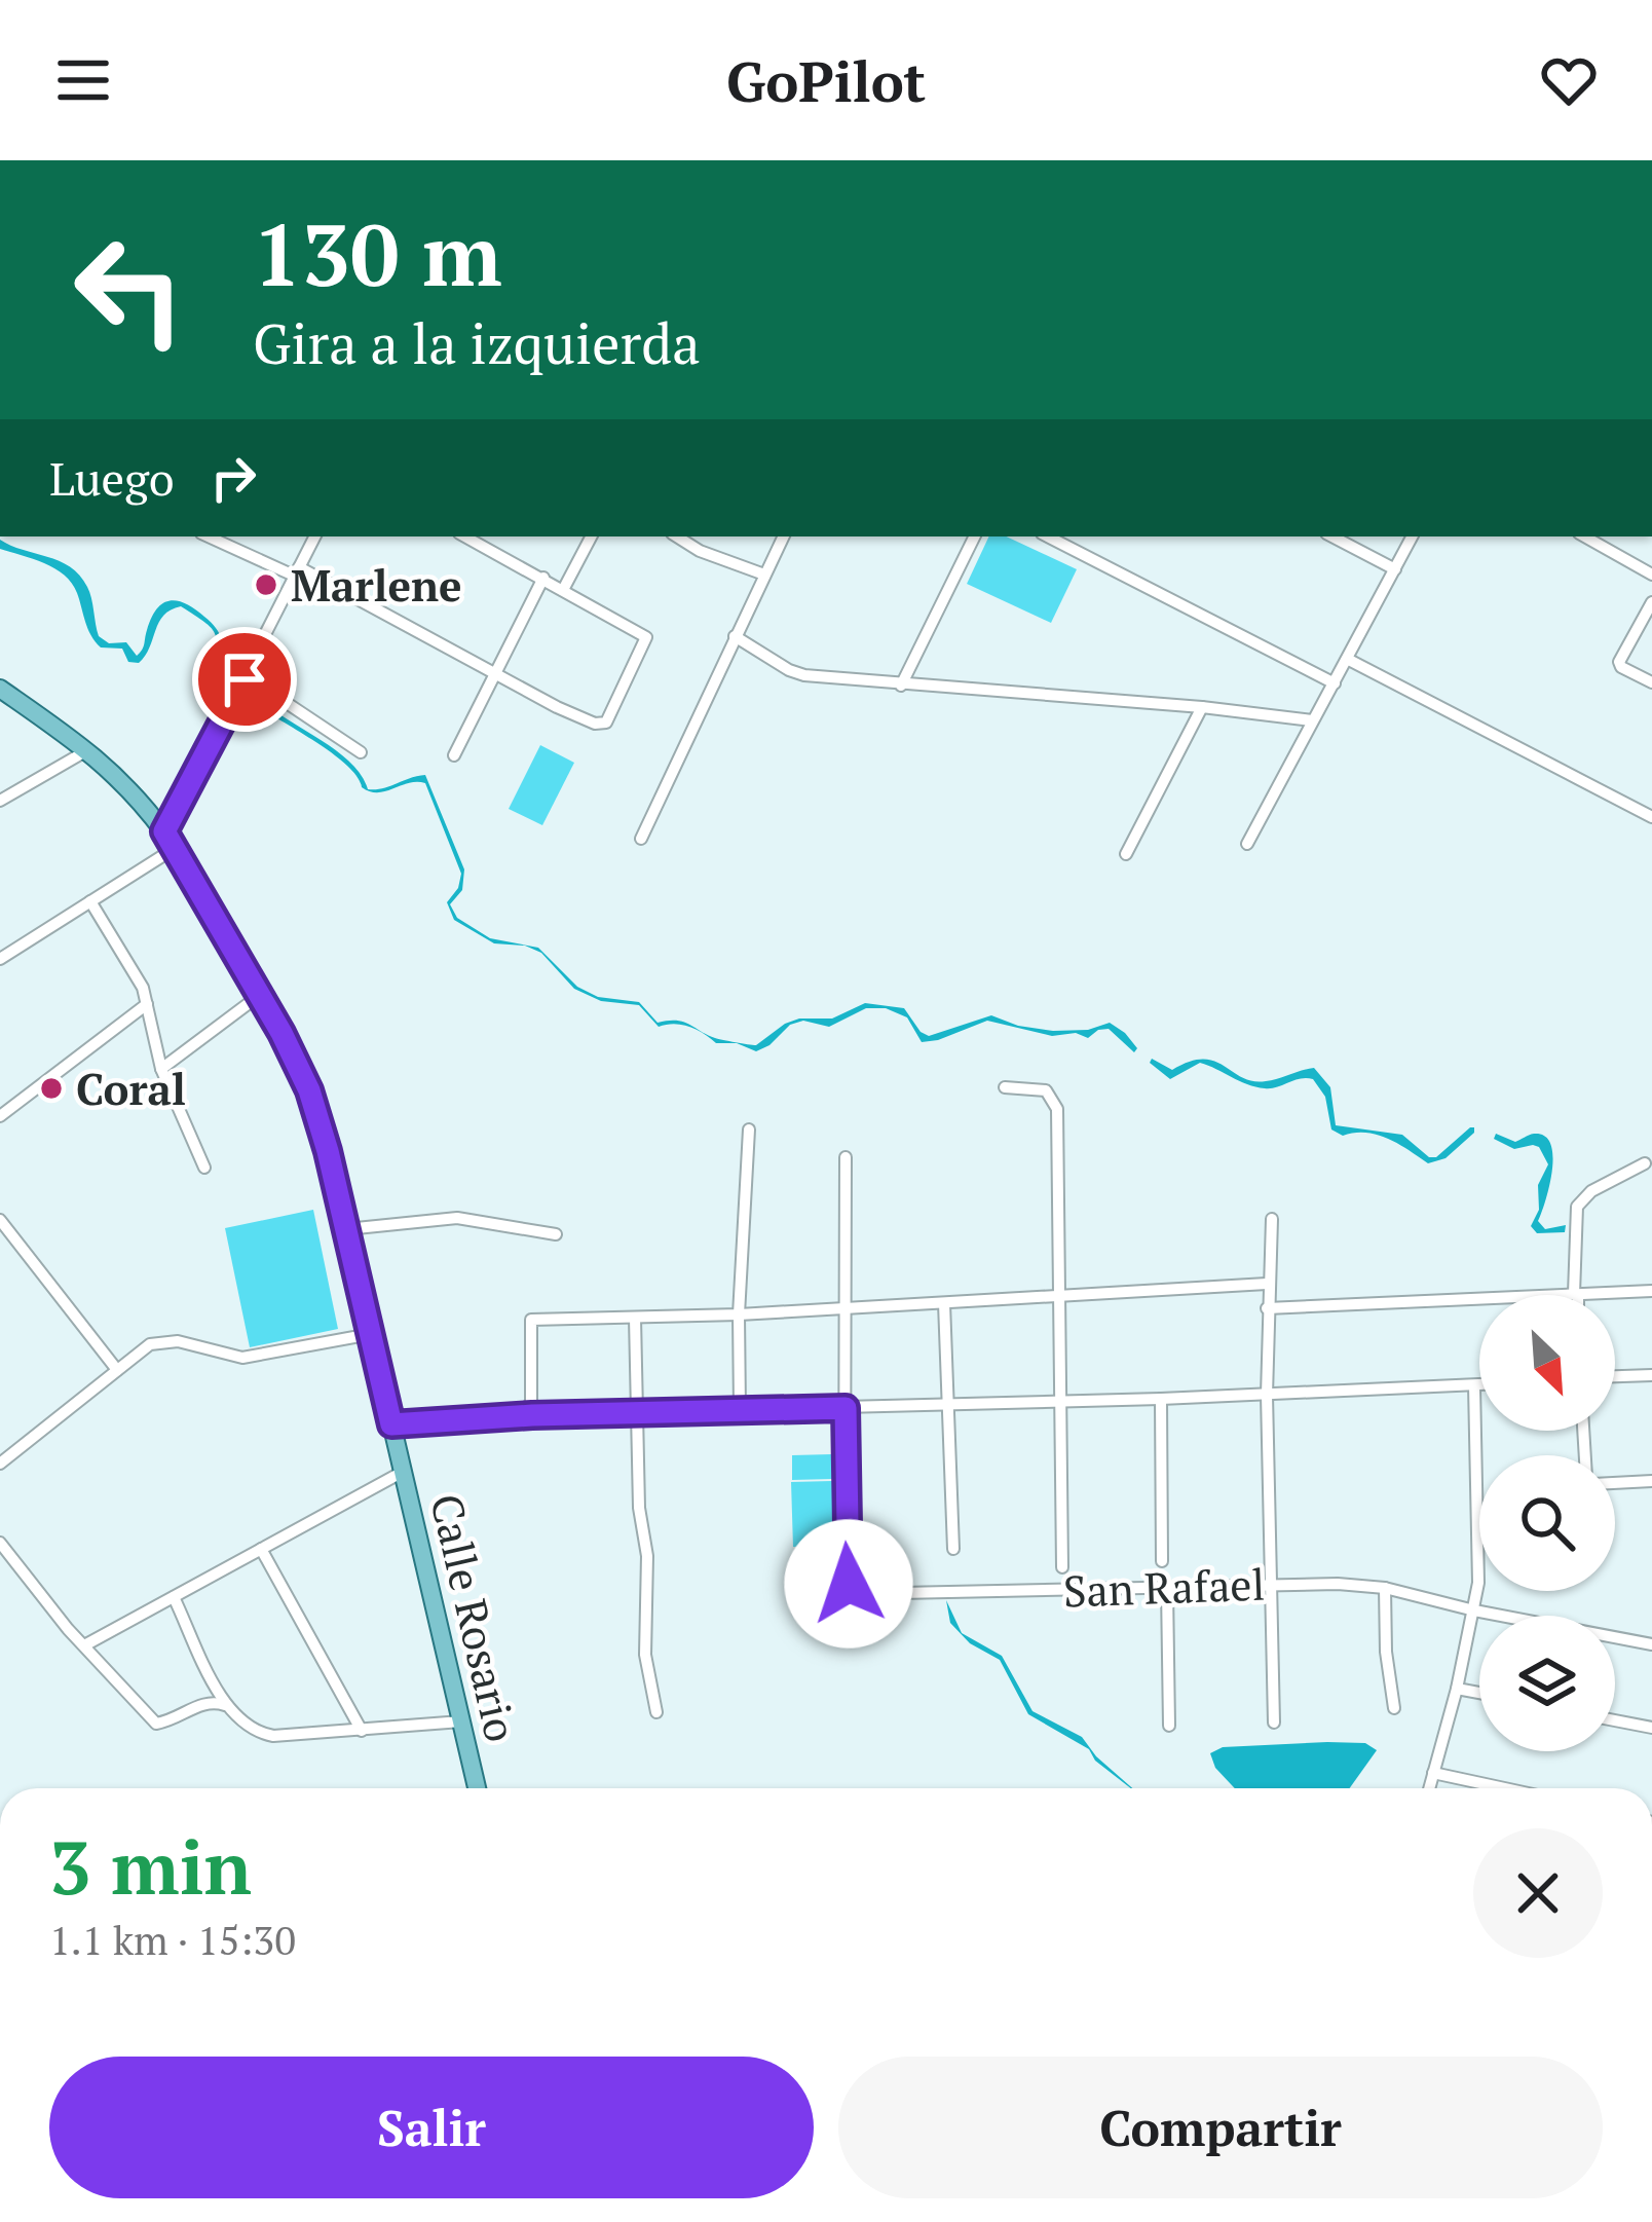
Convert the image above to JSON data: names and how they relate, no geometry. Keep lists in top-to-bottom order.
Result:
{
  "streets": {
    "main road": ["Calle Rosario"],
    "street": ["San Rafael"]
  },
  "places": ["Marlene", "Coral"],
  "north": "bottom right",
  "page": {
    "header": "GoPilot",
    "turn": ["130 m", "Gira a la izquierda"],
    "then": "Luego",
    "heading": ["3 min", "1.1 km · 15:30"],
    "buttons": ["Salir", "Compartir"]
  }
}
